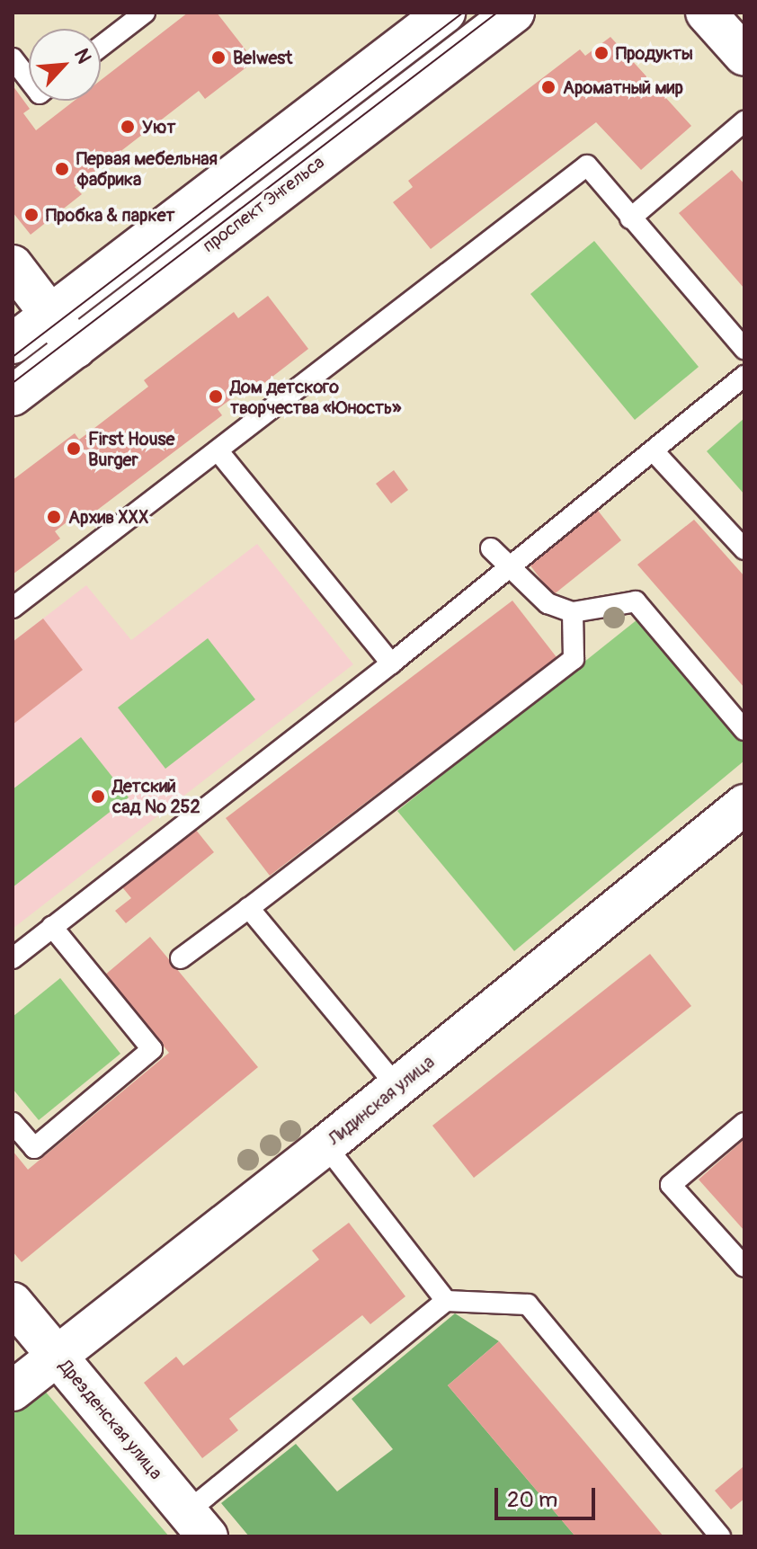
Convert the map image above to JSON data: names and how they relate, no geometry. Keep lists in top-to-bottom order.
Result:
{
  "streets": {
    "street": ["проспект Энгельса", "Лидинская улица", "Дрезденская улица"]
  },
  "crossings": [
    ["Лидинская улица", "Дрезденская улица"]
  ],
  "places": [
    "Продукты",
    "Belwest",
    "Ароматный мир",
    "Уют",
    "Первая мебельная фабрика",
    "Пробка & паркет",
    "Дом детского творчества «Юность»",
    "First House Burger",
    "Архив XXX",
    "Детский сад № 252"
  ],
  "scale_bar": "20 m",
  "north": "top right"
}
